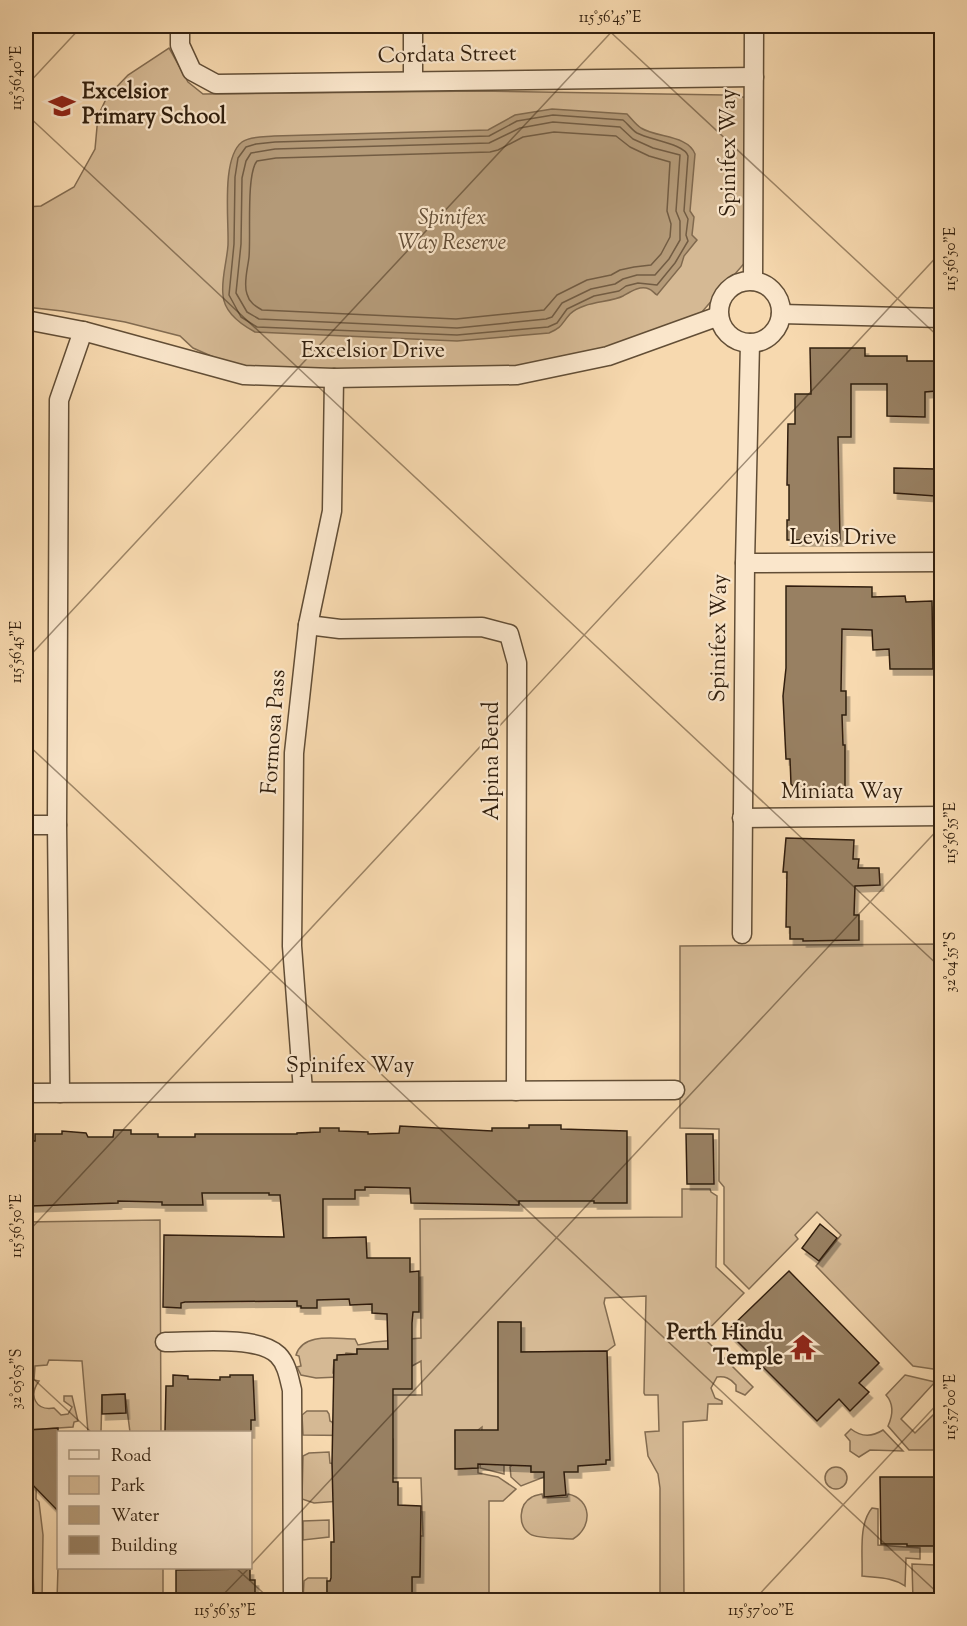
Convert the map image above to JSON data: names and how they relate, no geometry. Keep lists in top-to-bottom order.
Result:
{
  "streets": {
    "street": [
      "Cordata Street",
      "Spinifex Way",
      "Excelsior Drive",
      "Levis Drive",
      "Formosa Pass",
      "Alpina Bend",
      "Miniata Way"
    ]
  },
  "crossings": [
    ["Cordata Street", "Spinifex Way"],
    ["Spinifex Way", "Excelsior Drive"],
    ["Spinifex Way", "Levis Drive"],
    ["Spinifex Way", "Formosa Pass"],
    ["Spinifex Way", "Alpina Bend"],
    ["Spinifex Way", "Miniata Way"],
    ["Excelsior Drive", "Formosa Pass"],
    ["Formosa Pass", "Alpina Bend"]
  ],
  "parks": ["Spinifex Way Reserve"],
  "places": {
    "school or university": ["Excelsior Primary School"],
    "temple": ["Perth Hindu Temple"]
  },
  "legend": [
    "Road",
    "Park",
    "Water",
    "Building"
  ],
  "coordinates": [
    "115°56'45\"E",
    "115°56'40\"E",
    "115°56'50\"E",
    "115°56'55\"E",
    "32°04'55\"S",
    "32°05'05\"S",
    "115°57'00\"E"
  ]
}
